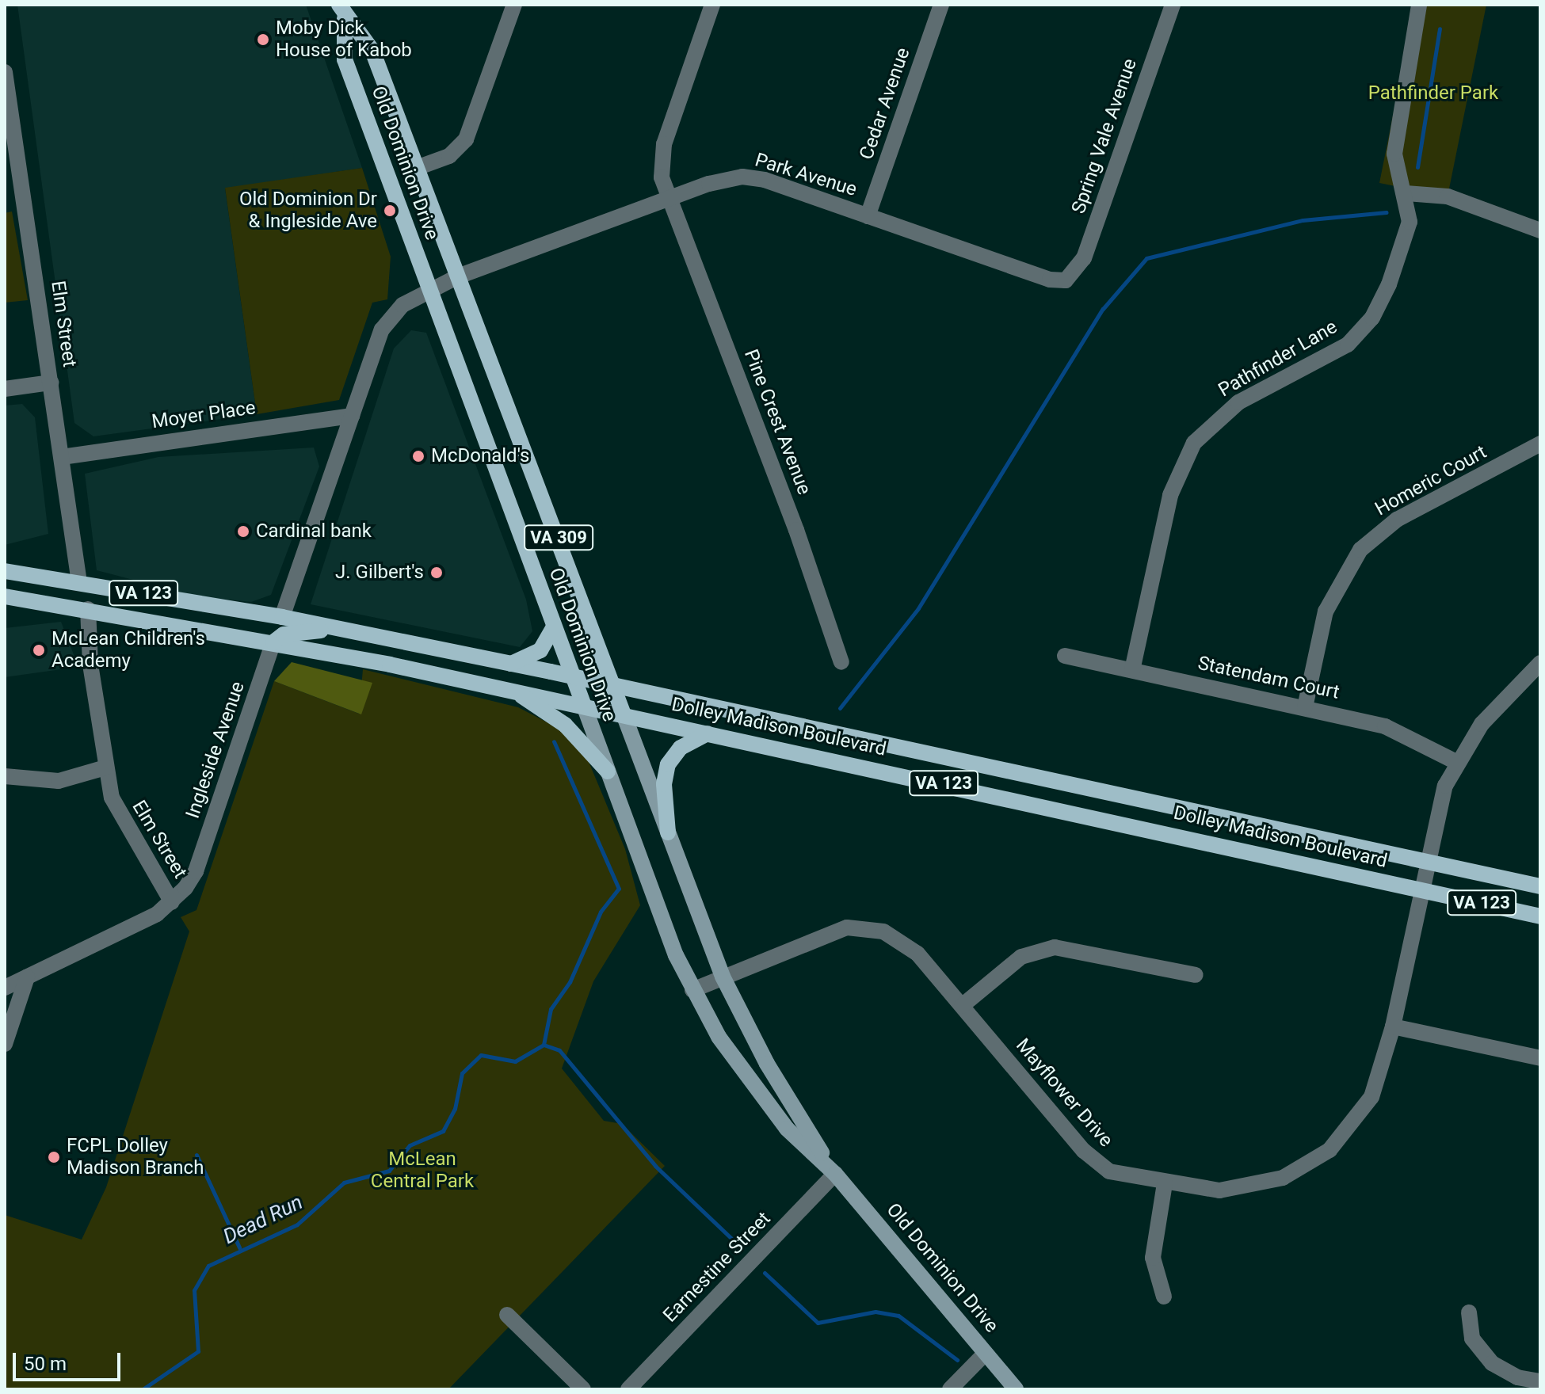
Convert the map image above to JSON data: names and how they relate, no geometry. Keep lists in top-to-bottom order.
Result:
{
  "streets": {
    "main road": [
      "Old Dominion Drive",
      "VA 309",
      "VA 123",
      "Dolley Madison Boulevard"
    ],
    "street": [
      "Cedar Avenue",
      "Spring Vale Avenue",
      "Park Avenue",
      "Elm Street",
      "Pathfinder Lane",
      "Moyer Place",
      "Pine Crest Avenue",
      "Homeric Court",
      "Statendam Court",
      "Ingleside Avenue",
      "Mayflower Drive",
      "Earnestine Street"
    ]
  },
  "crossings": [
    ["Cedar Avenue", "Park Avenue"],
    ["Spring Vale Avenue", "Park Avenue"],
    ["Old Dominion Drive", "Park Avenue"],
    ["Old Dominion Drive", "Dolley Madison Boulevard"],
    ["Old Dominion Drive", "Mayflower Drive"],
    ["Old Dominion Drive", "Earnestine Street"],
    ["Park Avenue", "Pine Crest Avenue"],
    ["Elm Street", "Moyer Place"],
    ["Elm Street", "Dolley Madison Boulevard"],
    ["Elm Street", "Ingleside Avenue"],
    ["Pathfinder Lane", "Statendam Court"],
    ["Homeric Court", "Statendam Court"],
    ["Statendam Court", "Mayflower Drive"],
    ["Dolley Madison Boulevard", "Ingleside Avenue"],
    ["Dolley Madison Boulevard", "Mayflower Drive"]
  ],
  "water": ["Dead Run"],
  "parks": ["Pathfinder Park", "McLean Central Park"],
  "places": [
    "Moby Dick House of Kabob",
    "Old Dominion Dr & Ingleside Ave",
    "McDonald's",
    "Cardinal bank",
    "J. Gilbert's",
    "McLean Children's Academy",
    "FCPL Dolley Madison Branch"
  ],
  "scale_bar": "50 m"
}
